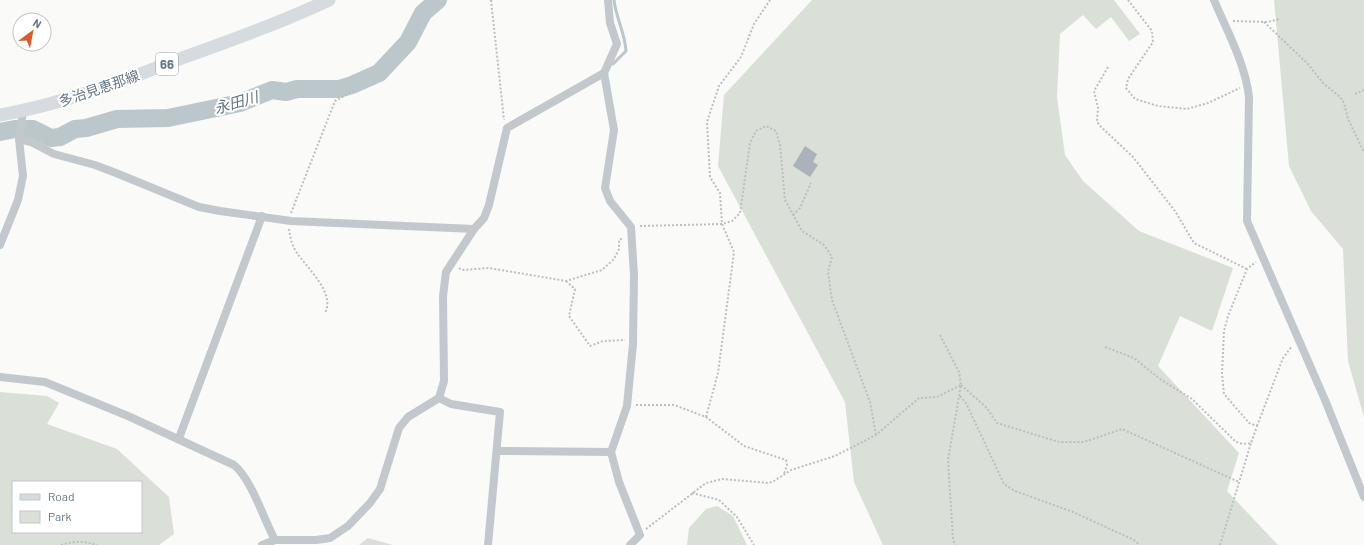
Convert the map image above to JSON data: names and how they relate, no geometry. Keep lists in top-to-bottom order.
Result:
{
  "streets": {
    "main road": ["66", "多治見恵那線"]
  },
  "water": ["永田川"],
  "legend": ["Road", "Park"],
  "north": "top right"
}
